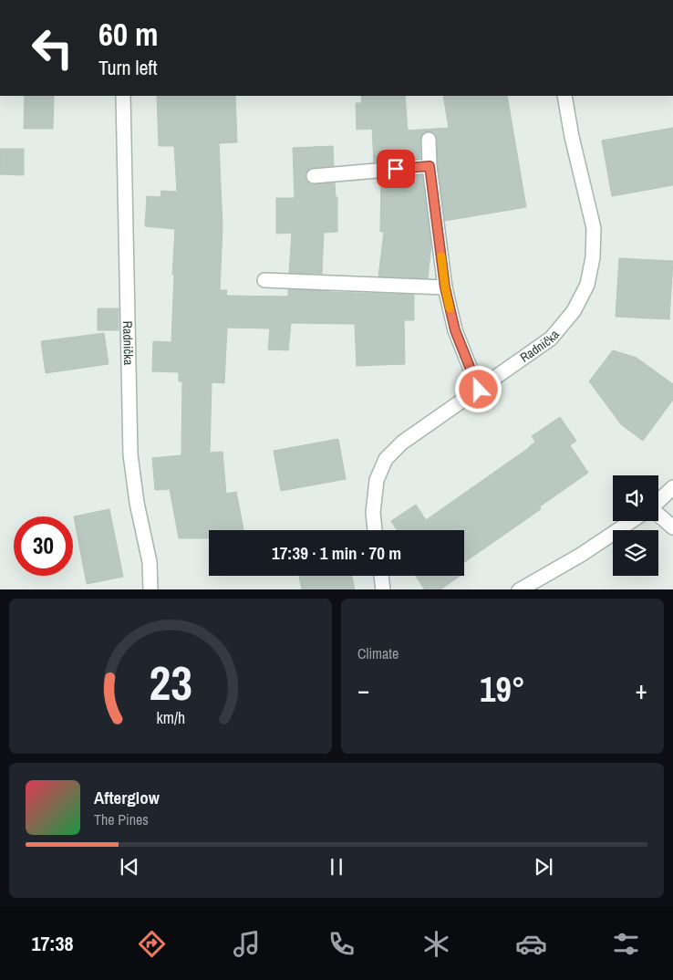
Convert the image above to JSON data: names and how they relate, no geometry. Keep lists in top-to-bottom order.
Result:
{
  "streets": {
    "street": ["Radnička"]
  },
  "page": {
    "turn": ["60 m", "Turn left"],
    "limit": "30",
    "trip": "17:39 · 1 min · 70 m",
    "tile": "Climate",
    "heat": ["−", "19°", "+"],
    "song": ["Afterglow", "The Pines"],
    "tabs": "17:38",
    "gauge": ["23", "km/h"]
  }
}
